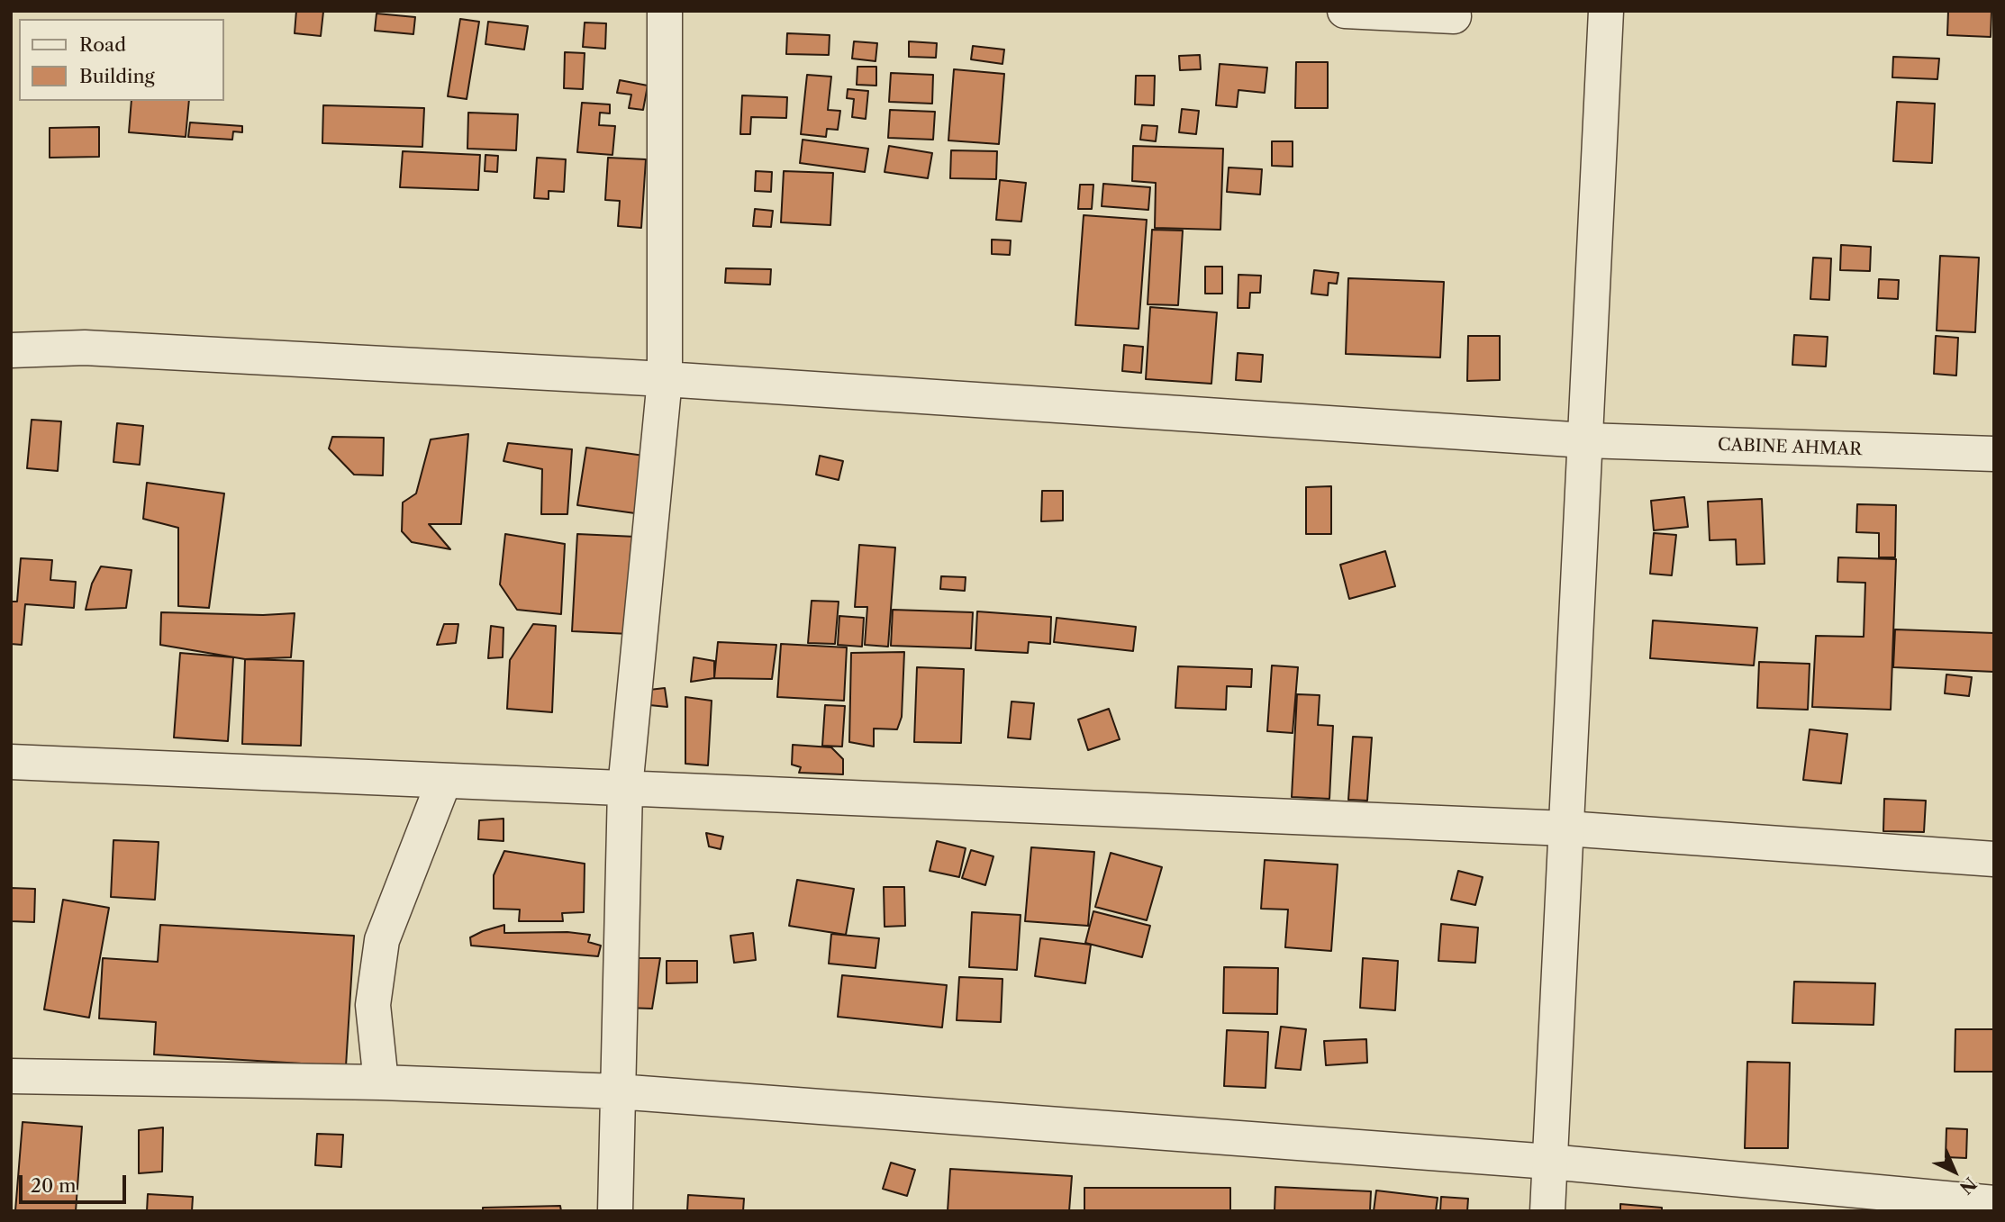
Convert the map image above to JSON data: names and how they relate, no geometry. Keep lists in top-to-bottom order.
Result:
{
  "streets": {
    "street": ["CABINE AHMAR"]
  },
  "legend": ["Road", "Building"],
  "scale_bar": "20 m",
  "north": "bottom right"
}
